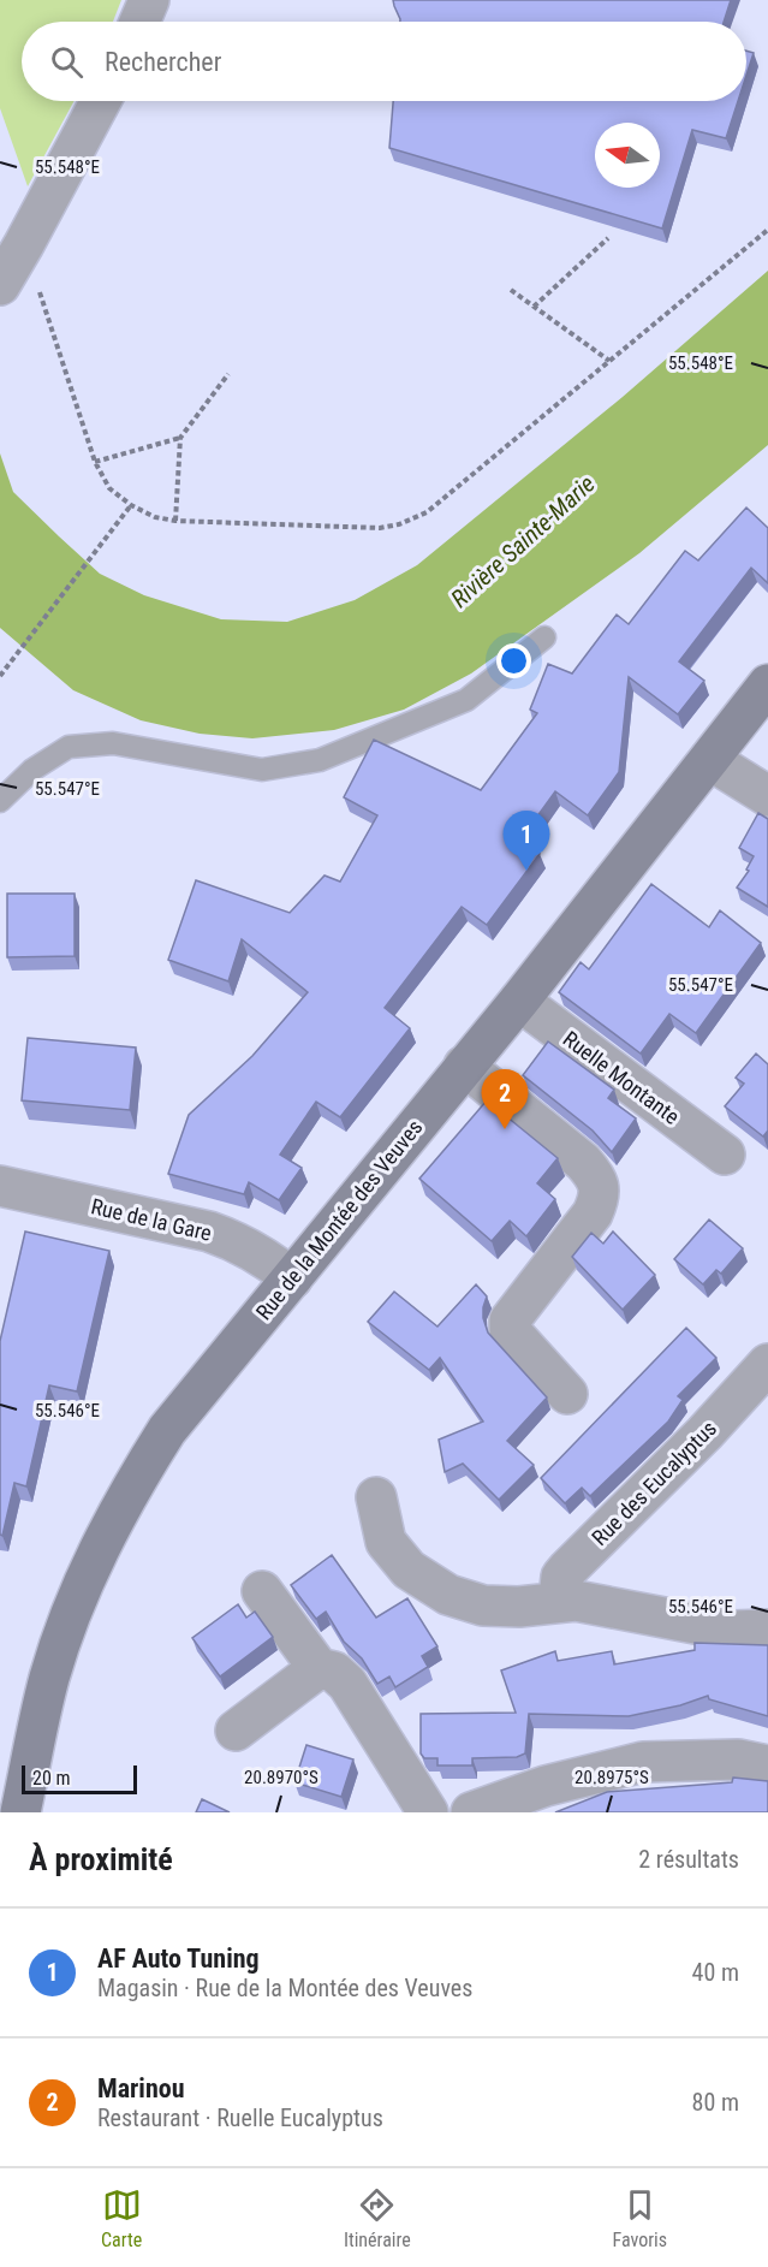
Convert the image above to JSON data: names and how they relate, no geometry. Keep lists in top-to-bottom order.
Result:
{
  "streets": {
    "main road": ["Rue de la Montée des Veuves"],
    "street": ["Ruelle Montante", "Rue de la Gare", "Rue des Eucalyptus"]
  },
  "crossings": [
    ["Ruelle Montante", "Rue de la Montée des Veuves"],
    ["Rue de la Gare", "Rue de la Montée des Veuves"]
  ],
  "water": ["Rivière Sainte-Marie"],
  "scale_bar": "20 m",
  "north": "left",
  "page": {
    "search": "Rechercher",
    "pins": ["1", "2"],
    "scale": "20 m",
    "heading": ["À proximité", "2 résultats"],
    "list": [
      {
        "mark": "1",
        "name": "AF Auto Tuning",
        "note": "Magasin · Rue de la Montée des Veuves",
        "value": "40 m"
      },
      {
        "mark": "2",
        "name": "Marinou",
        "note": "Restaurant · Ruelle Eucalyptus",
        "value": "80 m"
      }
    ],
    "nav": ["Carte", "Itinéraire", "Favoris"]
  },
  "coordinates": [
    "55.548°E",
    "55.547°E",
    "55.546°E",
    "20.8970°S",
    "20.8975°S"
  ]
}
